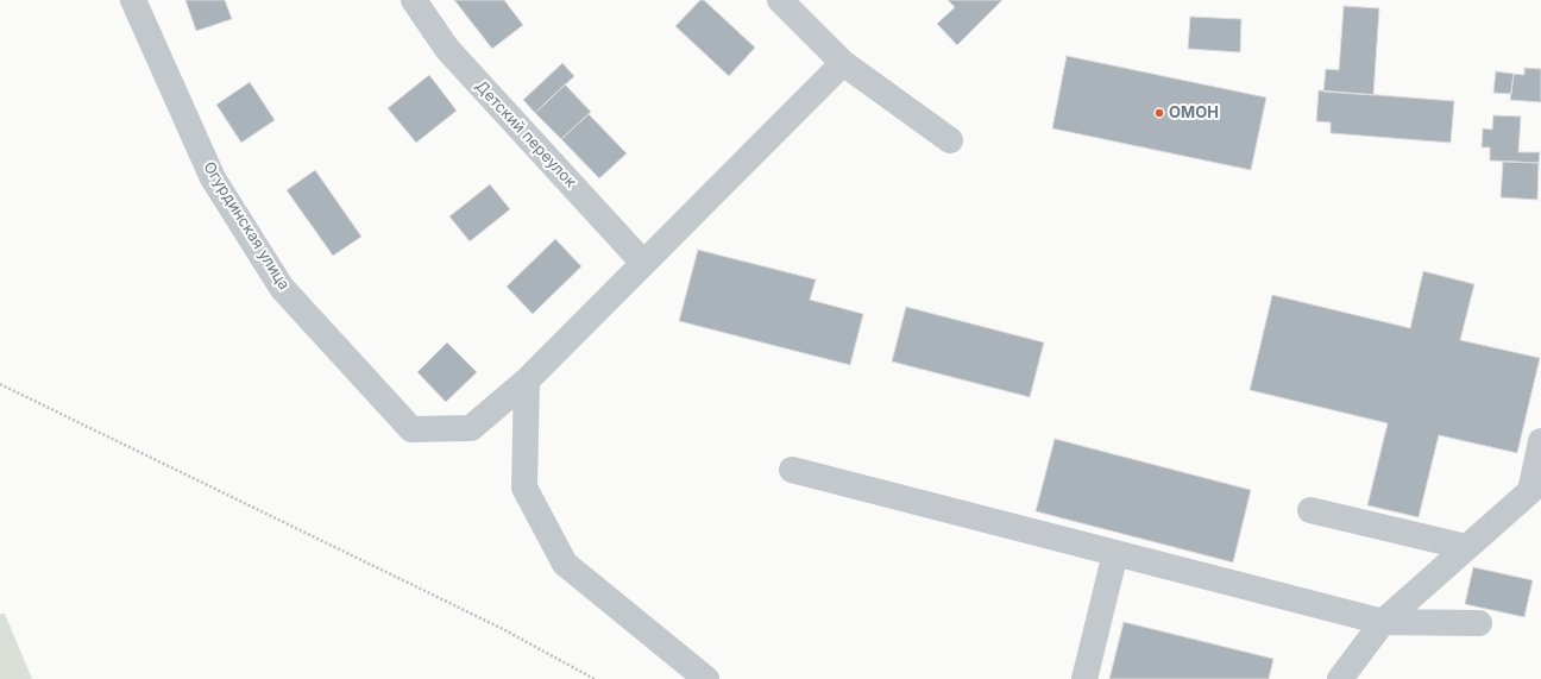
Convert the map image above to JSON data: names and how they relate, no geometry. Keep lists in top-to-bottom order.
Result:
{
  "streets": {
    "street": ["Детский переулок", "Огурдинская улица"]
  },
  "crossings": [
    ["Детский переулок", "Огурдинская улица"]
  ],
  "places": ["ОМОН"]
}
